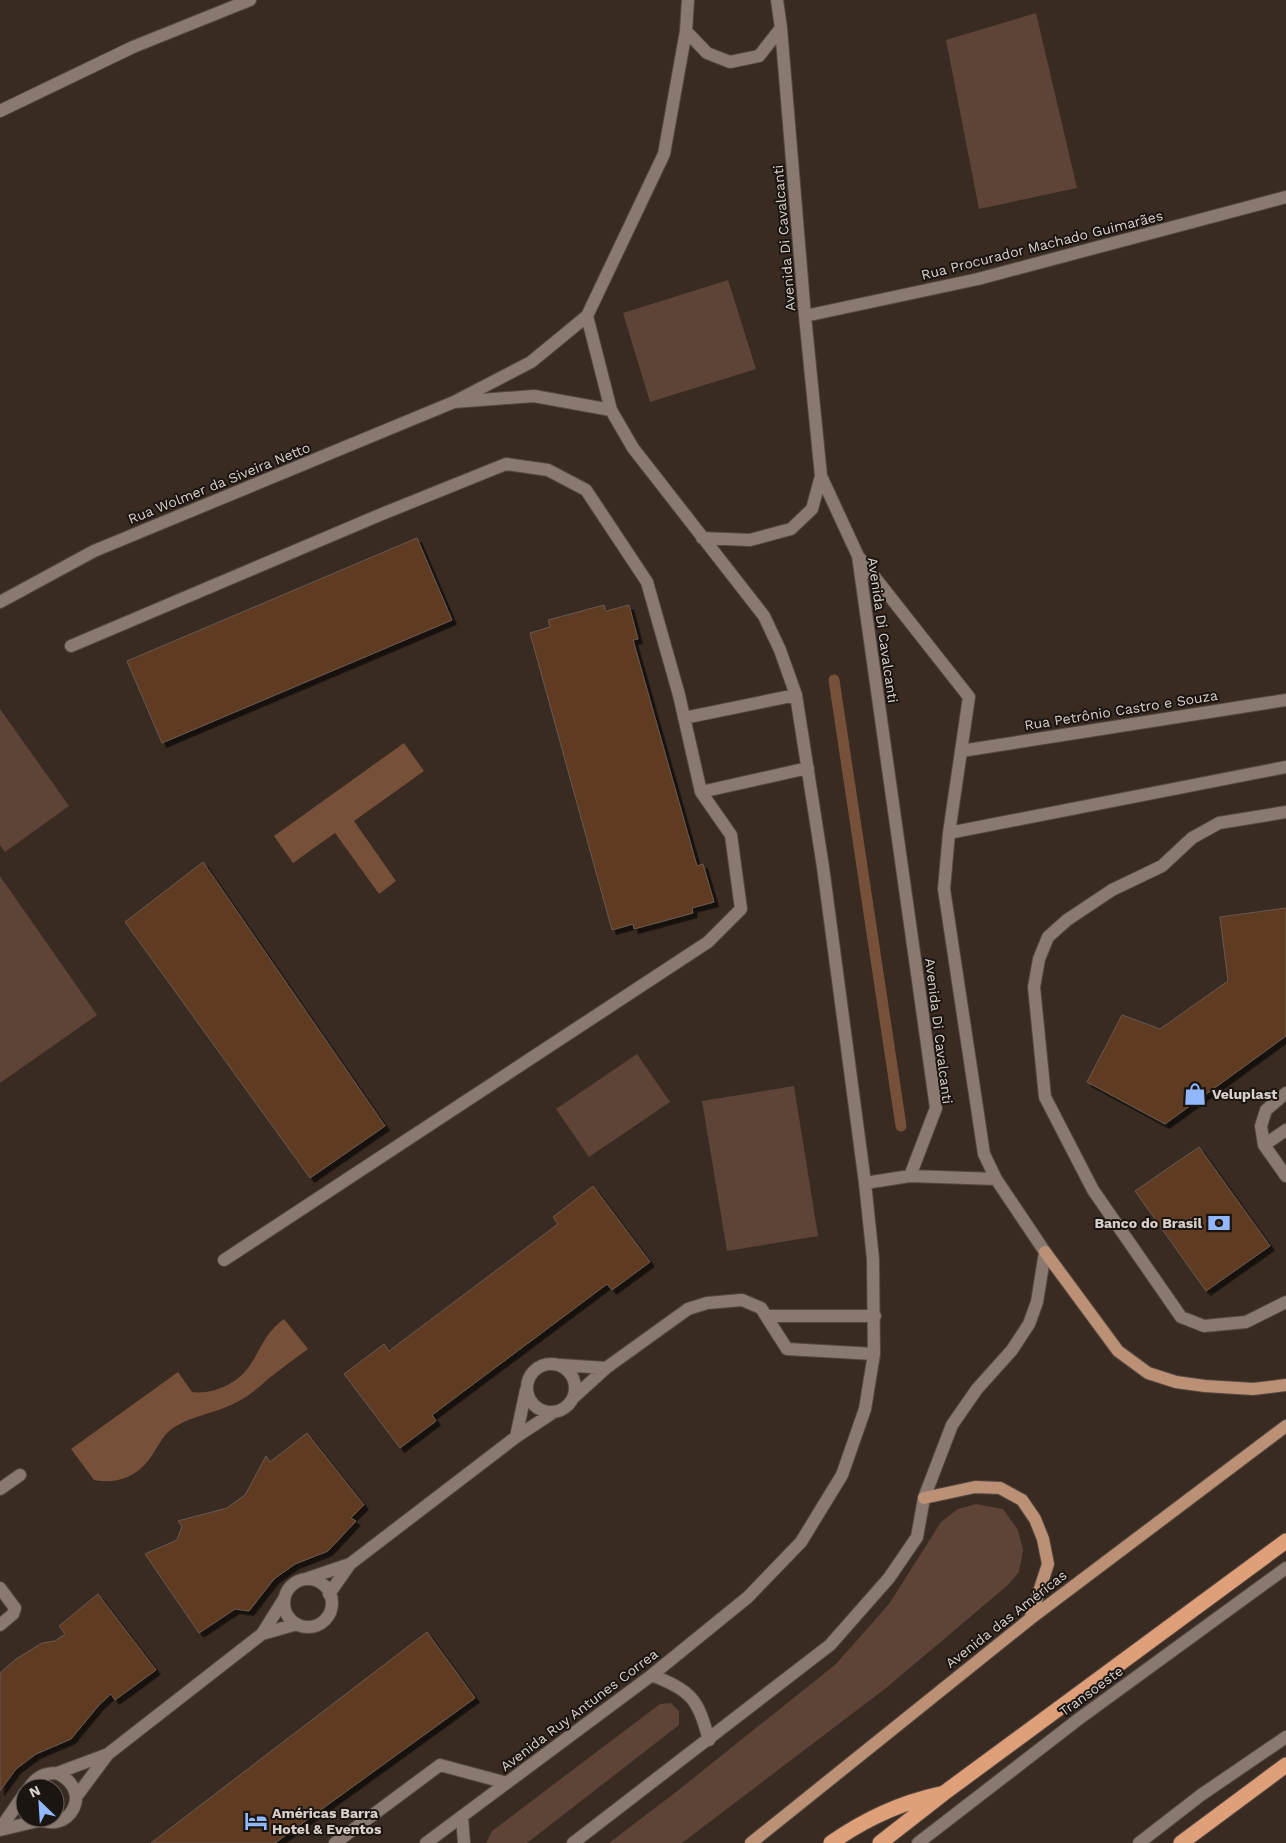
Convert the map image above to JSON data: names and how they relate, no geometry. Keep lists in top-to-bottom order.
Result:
{
  "streets": {
    "main road": ["Avenida das Américas"],
    "street": [
      "Avenida Di Cavalcanti",
      "Rua Procurador Machado Guimarães",
      "Rua Wolmer da Siveira Netto",
      "Rua Petrônio Castro e Souza",
      "Transoeste",
      "Avenida Ruy Antunes Correa"
    ]
  },
  "crossings": [
    ["Avenida Di Cavalcanti", "Rua Procurador Machado Guimarães"],
    ["Avenida Di Cavalcanti", "Rua Petrônio Castro e Souza"]
  ],
  "places": {
    "shop": ["Veluplast"],
    "bank": ["Banco do Brasil"],
    "hotel": ["Américas Barra Hotel & Eventos"]
  },
  "north": "top left"
}
